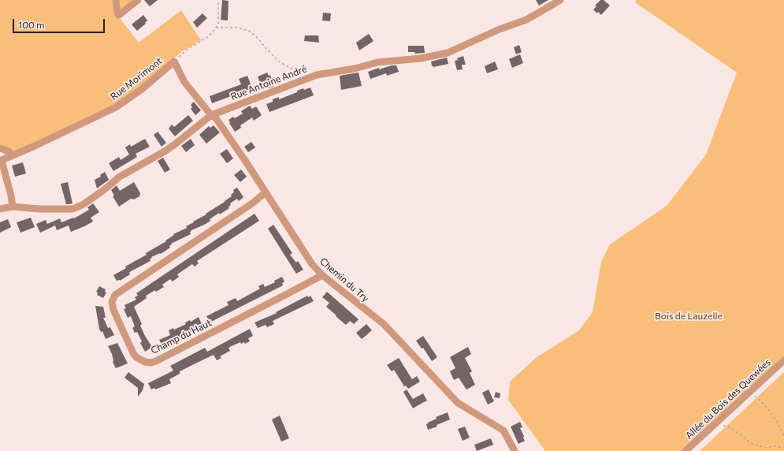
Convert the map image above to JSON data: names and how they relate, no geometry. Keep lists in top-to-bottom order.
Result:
{
  "streets": {
    "street": [
      "Rue Morimont",
      "Rue Antoine André",
      "Chemin du Try",
      "Champ du Haut",
      "Allée du Bois des Quewées"
    ]
  },
  "crossings": [
    ["Rue Morimont", "Chemin du Try"],
    ["Rue Antoine André", "Chemin du Try"],
    ["Chemin du Try", "Champ du Haut"]
  ],
  "parks": ["Bois de Lauzelle"],
  "scale_bar": "100 m"
}
